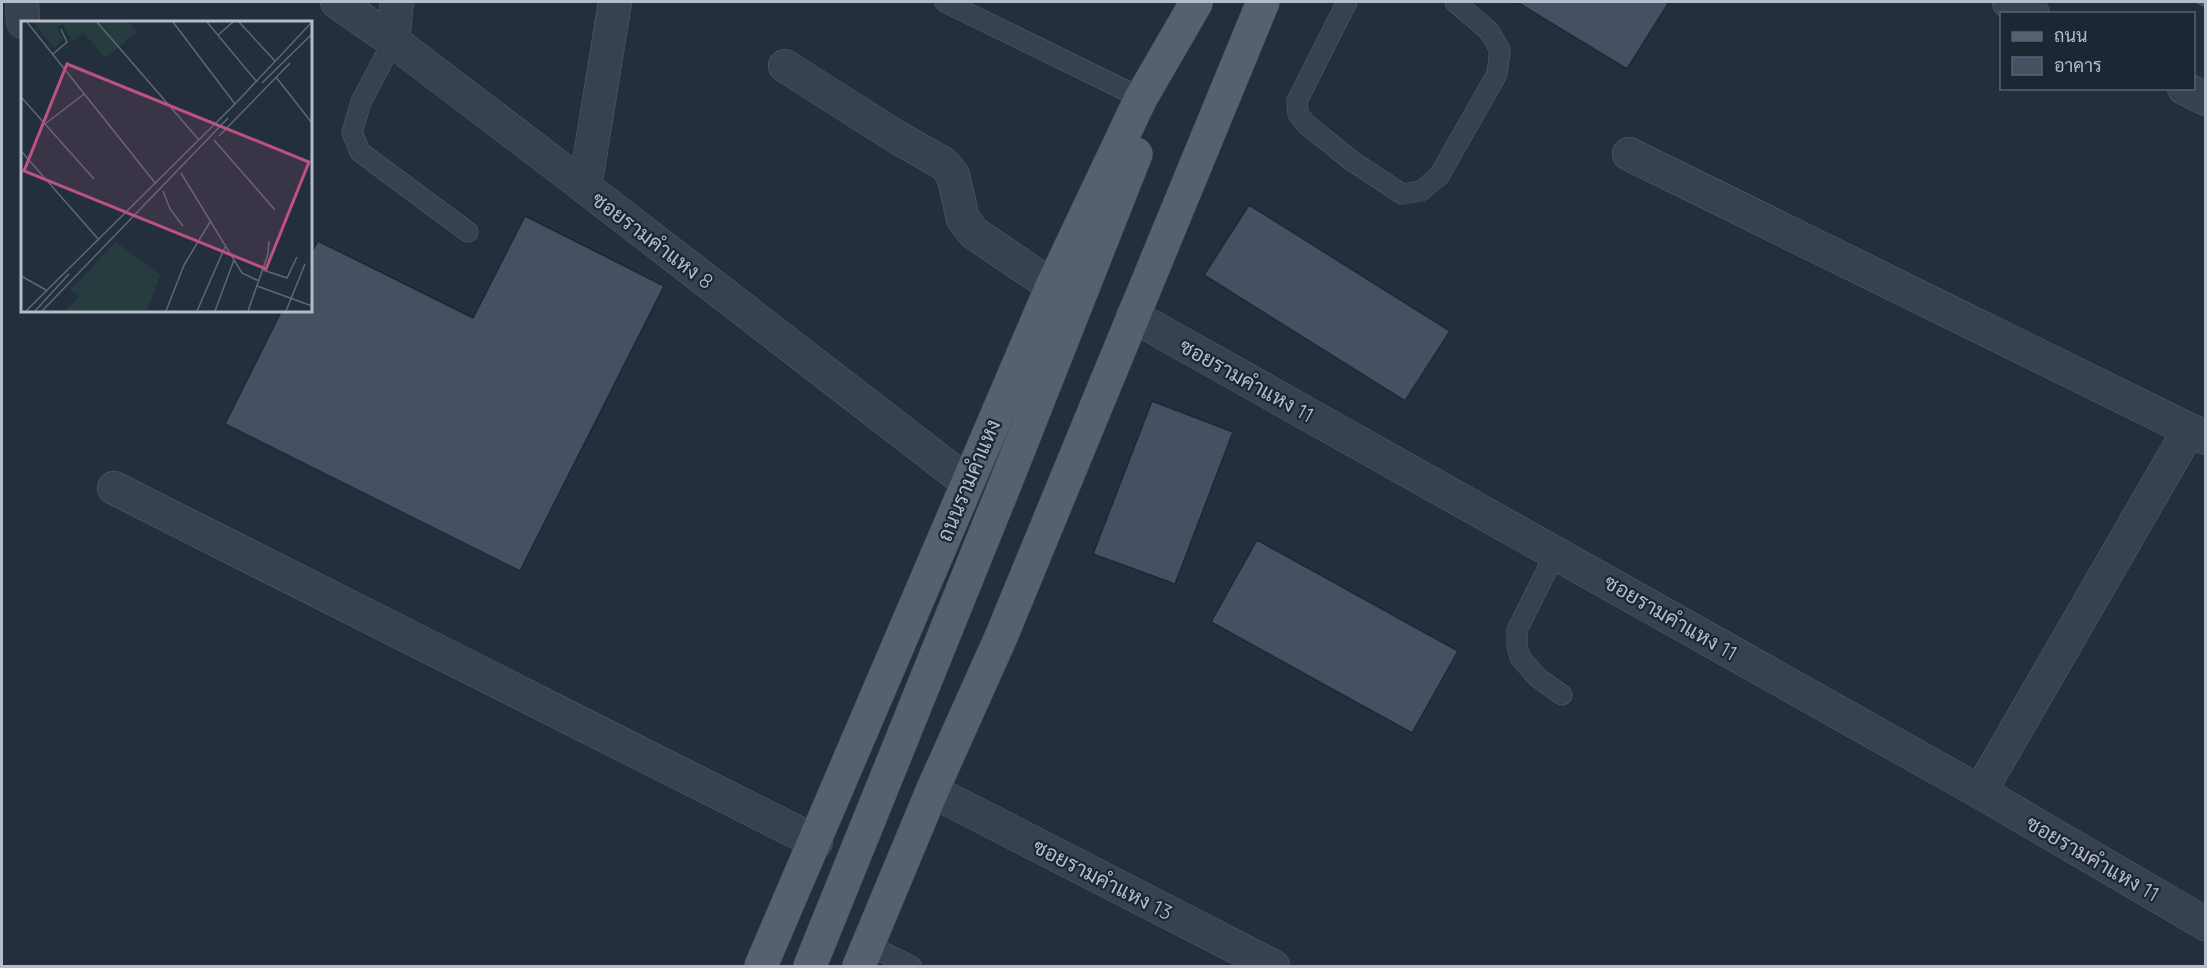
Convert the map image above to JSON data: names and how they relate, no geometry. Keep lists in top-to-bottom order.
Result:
{
  "streets": {
    "main road": ["ถนนรามคำแหง"],
    "street": ["ซอยรามคำแหง 8", "ซอยรามคำแหง 11", "ซอยรามคำแหง 13"]
  },
  "crossings": [
    ["ซอยรามคำแหง 8", "ถนนรามคำแหง"]
  ],
  "legend": ["ถนน", "อาคาร"]
}
